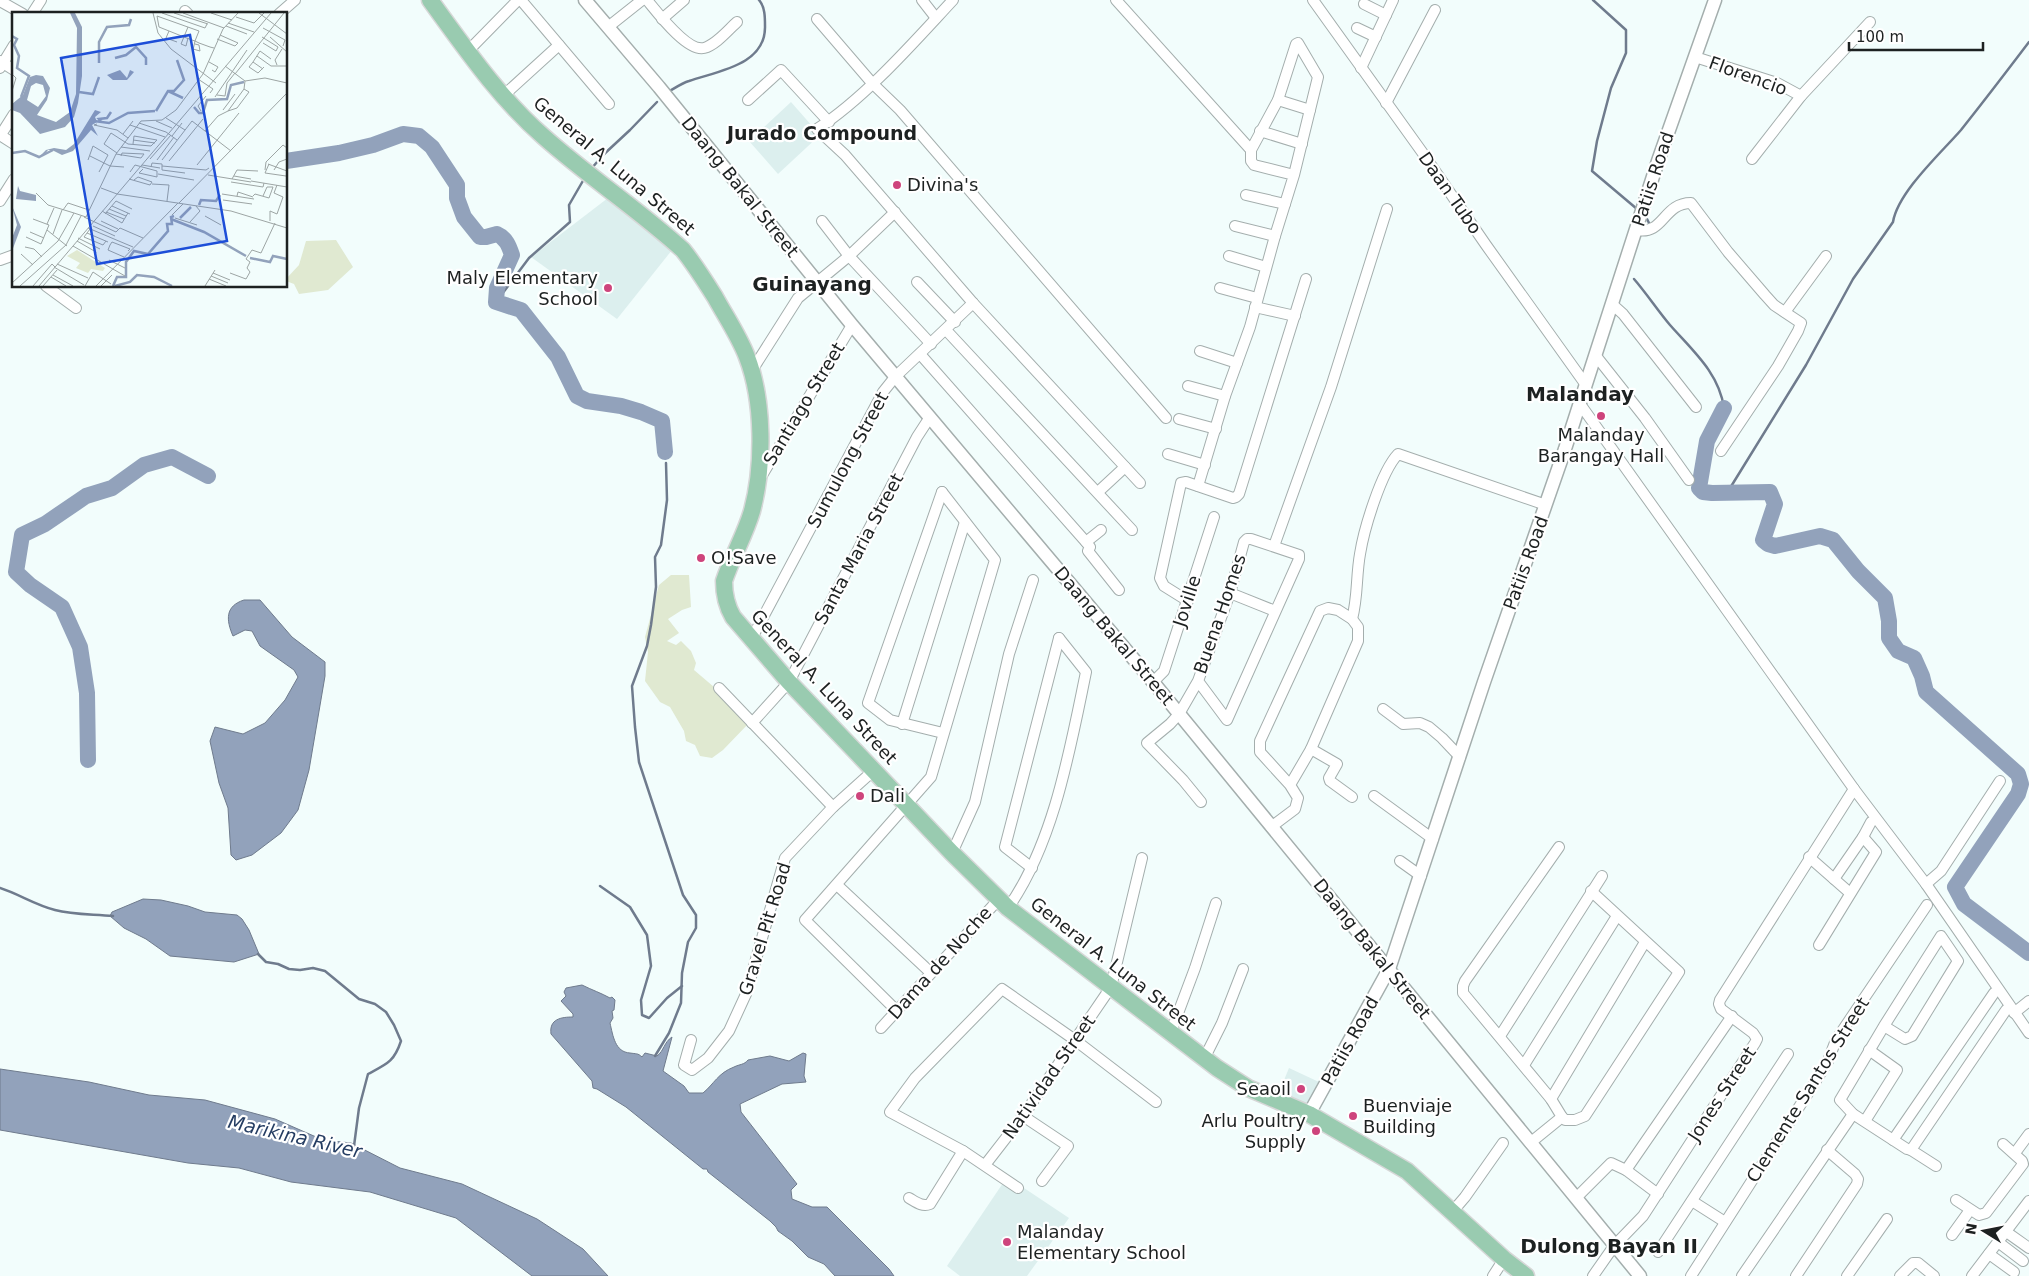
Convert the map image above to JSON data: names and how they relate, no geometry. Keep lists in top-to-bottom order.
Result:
{
  "streets": {
    "main road": ["General A. Luna Street"],
    "street": [
      "Florencio",
      "Patiis Road",
      "Daang Bakal Street",
      "Daan Tubo",
      "Santiago Street",
      "Sumulong Street",
      "Santa Maria Street",
      "Joville",
      "Buena Homes",
      "Gravel Pit Road",
      "Dama de Noche",
      "Natividad Street",
      "Clemente Santos Street",
      "Jones Street"
    ]
  },
  "crossings": [
    ["Florencio", "Patiis Road"],
    ["General A. Luna Street", "Patiis Road"],
    ["General A. Luna Street", "Santiago Street"],
    ["General A. Luna Street", "Sumulong Street"],
    ["General A. Luna Street", "Santa Maria Street"],
    ["General A. Luna Street", "Gravel Pit Road"],
    ["General A. Luna Street", "Dama de Noche"],
    ["General A. Luna Street", "Natividad Street"],
    ["Patiis Road", "Daang Bakal Street"],
    ["Patiis Road", "Daan Tubo"],
    ["Daang Bakal Street", "Santiago Street"],
    ["Daang Bakal Street", "Sumulong Street"],
    ["Daang Bakal Street", "Santa Maria Street"],
    ["Daang Bakal Street", "Joville"],
    ["Daang Bakal Street", "Buena Homes"],
    ["Daang Bakal Street", "Jones Street"]
  ],
  "districts": [
    "Jurado Compound",
    "Guinayang",
    "Malanday",
    "Dulong Bayan II"
  ],
  "water": ["Marikina River"],
  "places": [
    "Divina's",
    "Maly Elementary School",
    "Malanday Barangay Hall",
    "O!Save",
    "Dali",
    "Seaoil",
    "Buenviaje Building",
    "Arlu Poultry Supply",
    "Malanday Elementary School"
  ],
  "scale_bar": "100 m",
  "north": "left"
}
